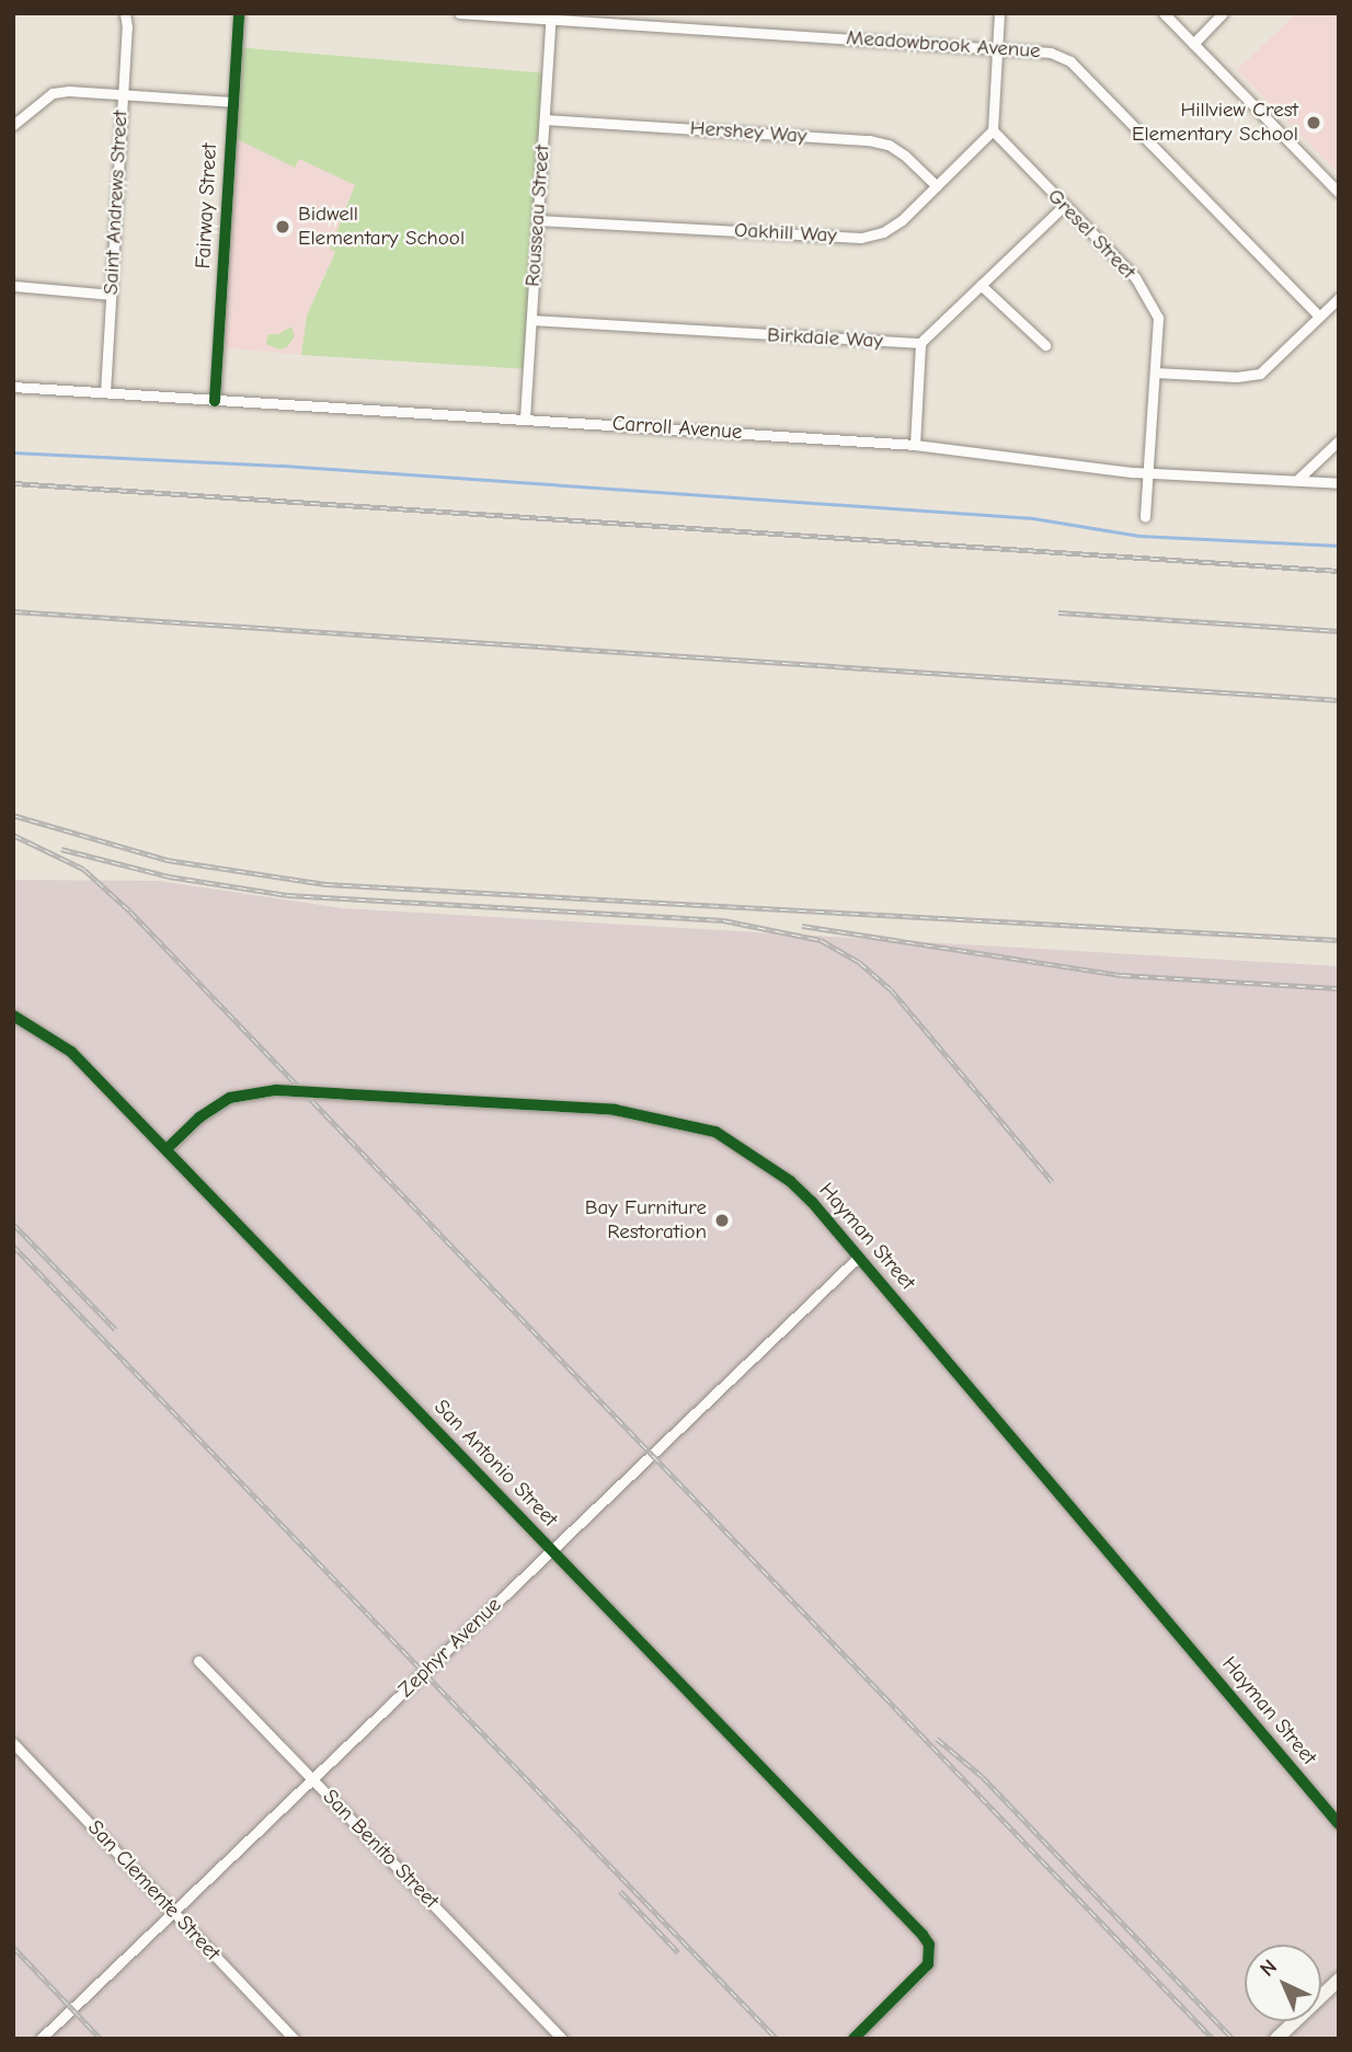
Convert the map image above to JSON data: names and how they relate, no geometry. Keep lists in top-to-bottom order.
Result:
{
  "streets": {
    "street": [
      "Meadowbrook Avenue",
      "Hershey Way",
      "Saint Andrews Street",
      "Fairway Street",
      "Rousseau Street",
      "Oakhill Way",
      "Gresel Street",
      "Birkdale Way",
      "Carroll Avenue",
      "Hayman Street",
      "San Antonio Street",
      "Zephyr Avenue",
      "San Benito Street",
      "San Clemente Street"
    ]
  },
  "crossings": [
    ["Meadowbrook Avenue", "Rousseau Street"],
    ["Hershey Way", "Rousseau Street"],
    ["Hershey Way", "Oakhill Way"],
    ["Saint Andrews Street", "Carroll Avenue"],
    ["Fairway Street", "Carroll Avenue"],
    ["Rousseau Street", "Oakhill Way"],
    ["Rousseau Street", "Birkdale Way"],
    ["Rousseau Street", "Carroll Avenue"],
    ["Oakhill Way", "Gresel Street"],
    ["Gresel Street", "Carroll Avenue"],
    ["Hayman Street", "San Antonio Street"],
    ["Hayman Street", "Zephyr Avenue"],
    ["San Antonio Street", "Zephyr Avenue"],
    ["Zephyr Avenue", "San Benito Street"],
    ["Zephyr Avenue", "San Clemente Street"]
  ],
  "places": ["Hillview Crest Elementary School", "Bidwell Elementary School", "Bay Furniture Restoration"],
  "north": "top left"
}
